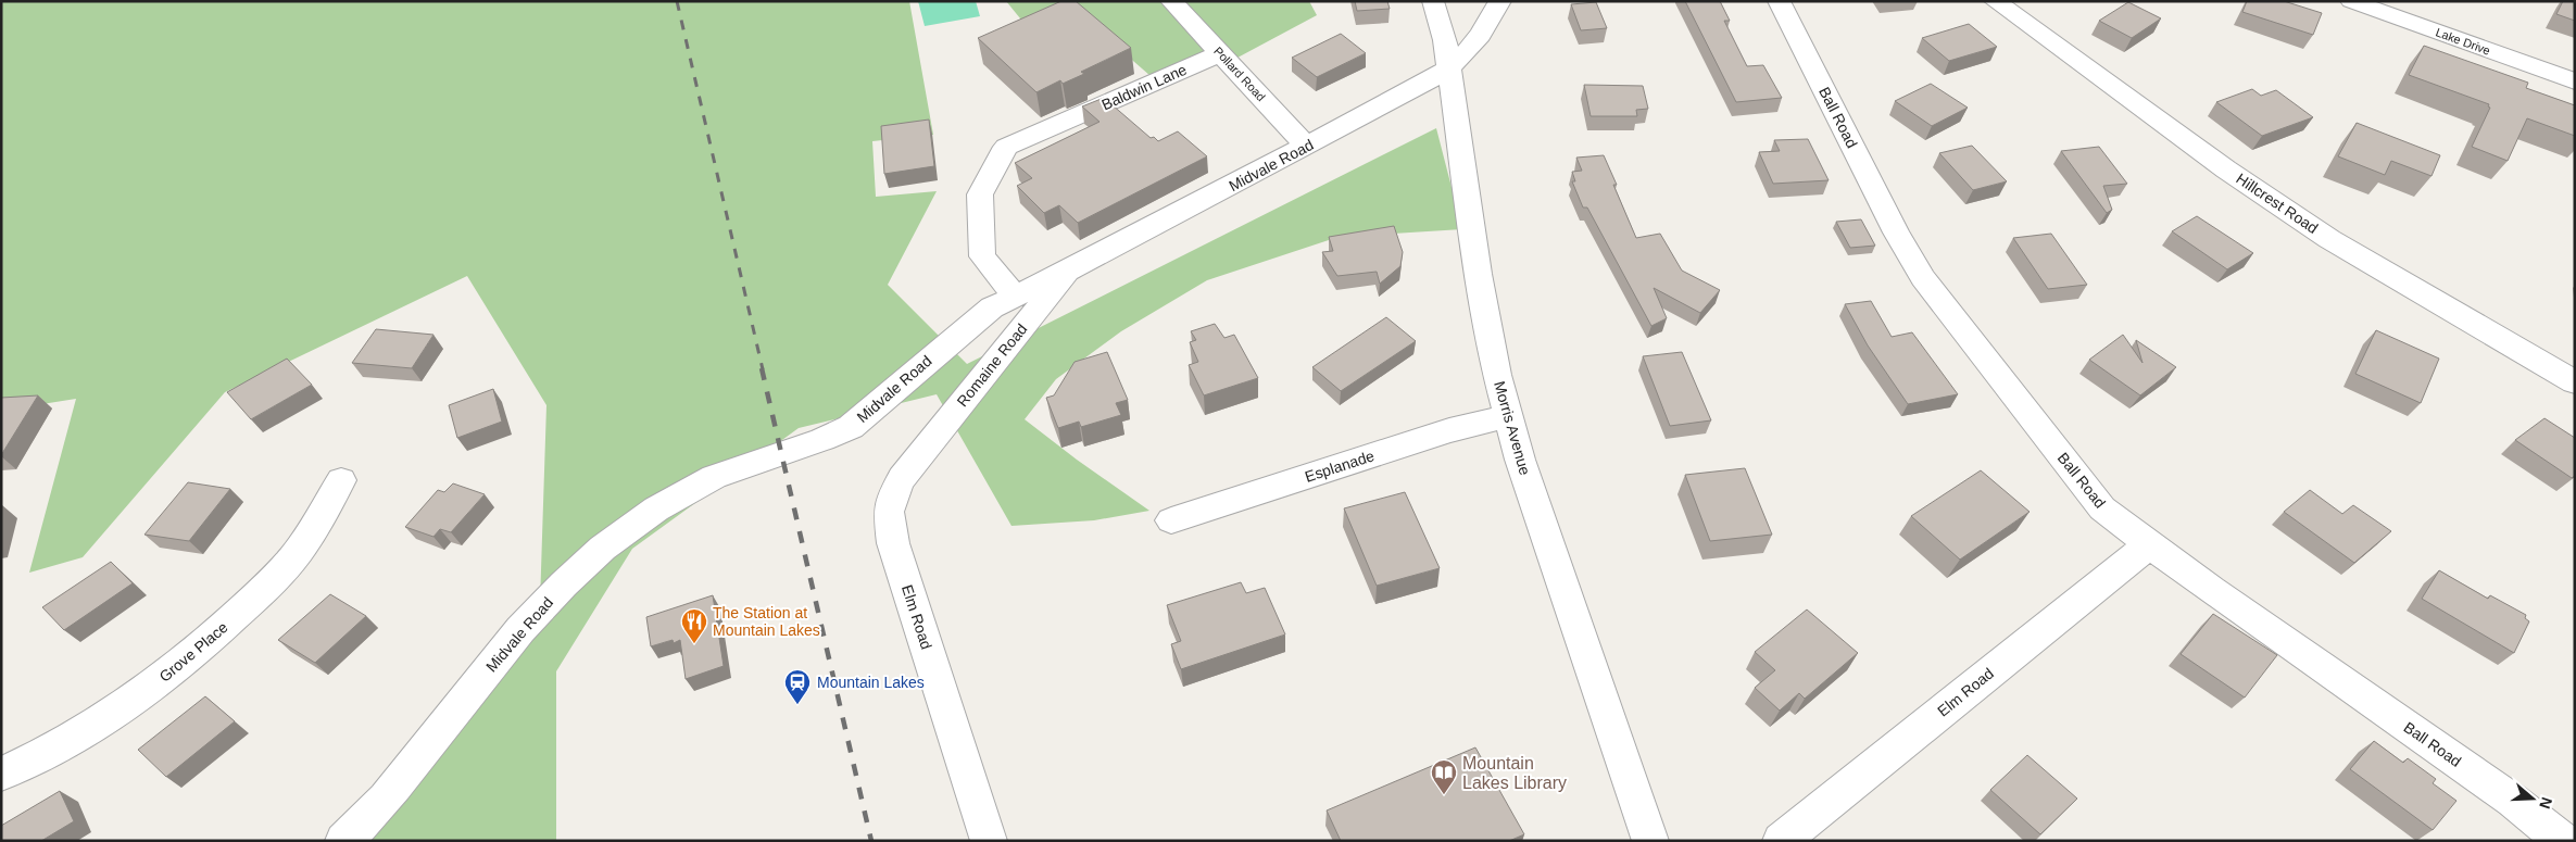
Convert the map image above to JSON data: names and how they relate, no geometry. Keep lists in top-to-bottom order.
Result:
{
  "streets": {
    "street": [
      "Lake Drive",
      "Pollard Road",
      "Baldwin Lane",
      "Ball Road",
      "Midvale Road",
      "Hillcrest Road",
      "Romaine Road",
      "Morris Avenue",
      "Esplanade",
      "Elm Road",
      "Grove Place"
    ]
  },
  "crossings": [
    ["Pollard Road", "Baldwin Lane"],
    ["Pollard Road", "Midvale Road"],
    ["Baldwin Lane", "Midvale Road"],
    ["Ball Road", "Elm Road"],
    ["Midvale Road", "Romaine Road"],
    ["Midvale Road", "Morris Avenue"],
    ["Romaine Road", "Elm Road"],
    ["Morris Avenue", "Esplanade"]
  ],
  "places": {
    "restaurant": ["The Station at Mountain Lakes"],
    "station": ["Mountain Lakes"],
    "library": ["Mountain Lakes Library"]
  },
  "north": "right"
}
